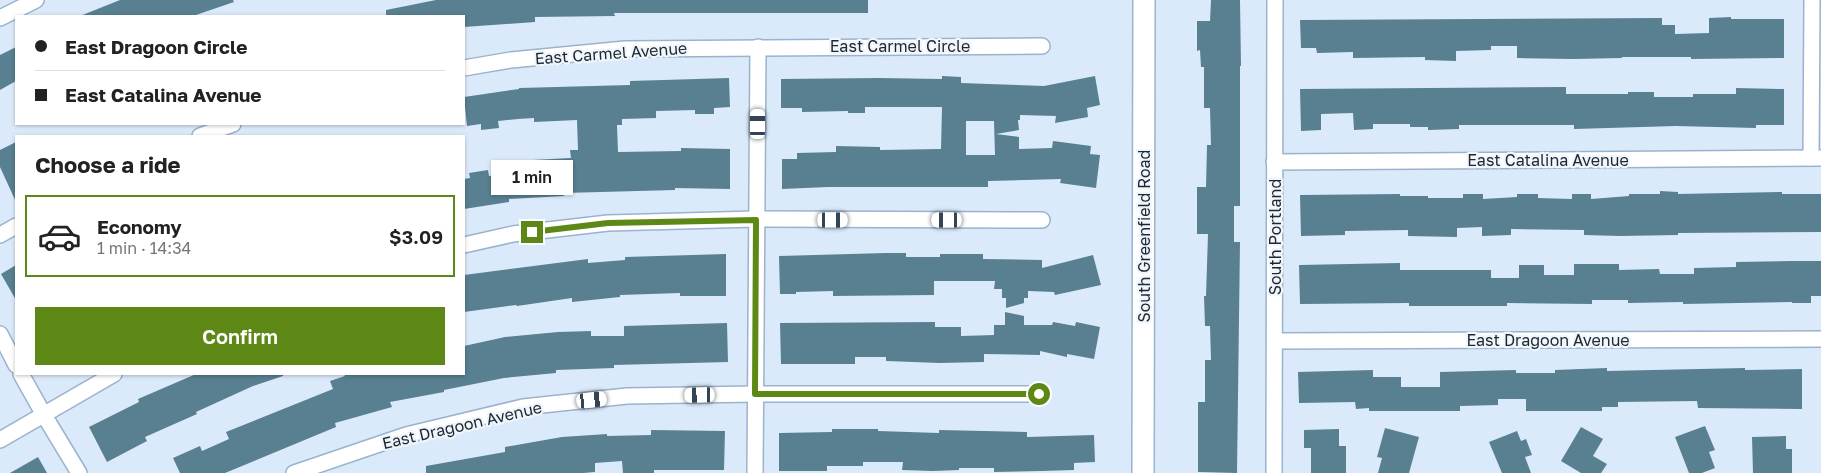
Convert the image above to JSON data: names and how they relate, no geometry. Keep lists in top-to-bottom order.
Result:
{
  "streets": {
    "main road": ["South Greenfield Road"],
    "street": [
      "East Carmel Circle",
      "East Carmel Avenue",
      "East Catalina Avenue",
      "South Portland",
      "East Dragoon Avenue"
    ]
  },
  "crossings": [
    ["East Carmel Circle", "East Carmel Avenue"],
    ["East Catalina Avenue", "South Portland"],
    ["South Portland", "East Dragoon Avenue"]
  ],
  "page": {
    "banner": ["East Dragoon Circle", "East Catalina Avenue"],
    "heading": "Choose a ride",
    "bubble": "1 min",
    "list": [
      {
        "name": "Economy",
        "note": "1 min · 14:34",
        "value": "$3.09"
      }
    ],
    "buttons": "Confirm"
  }
}
